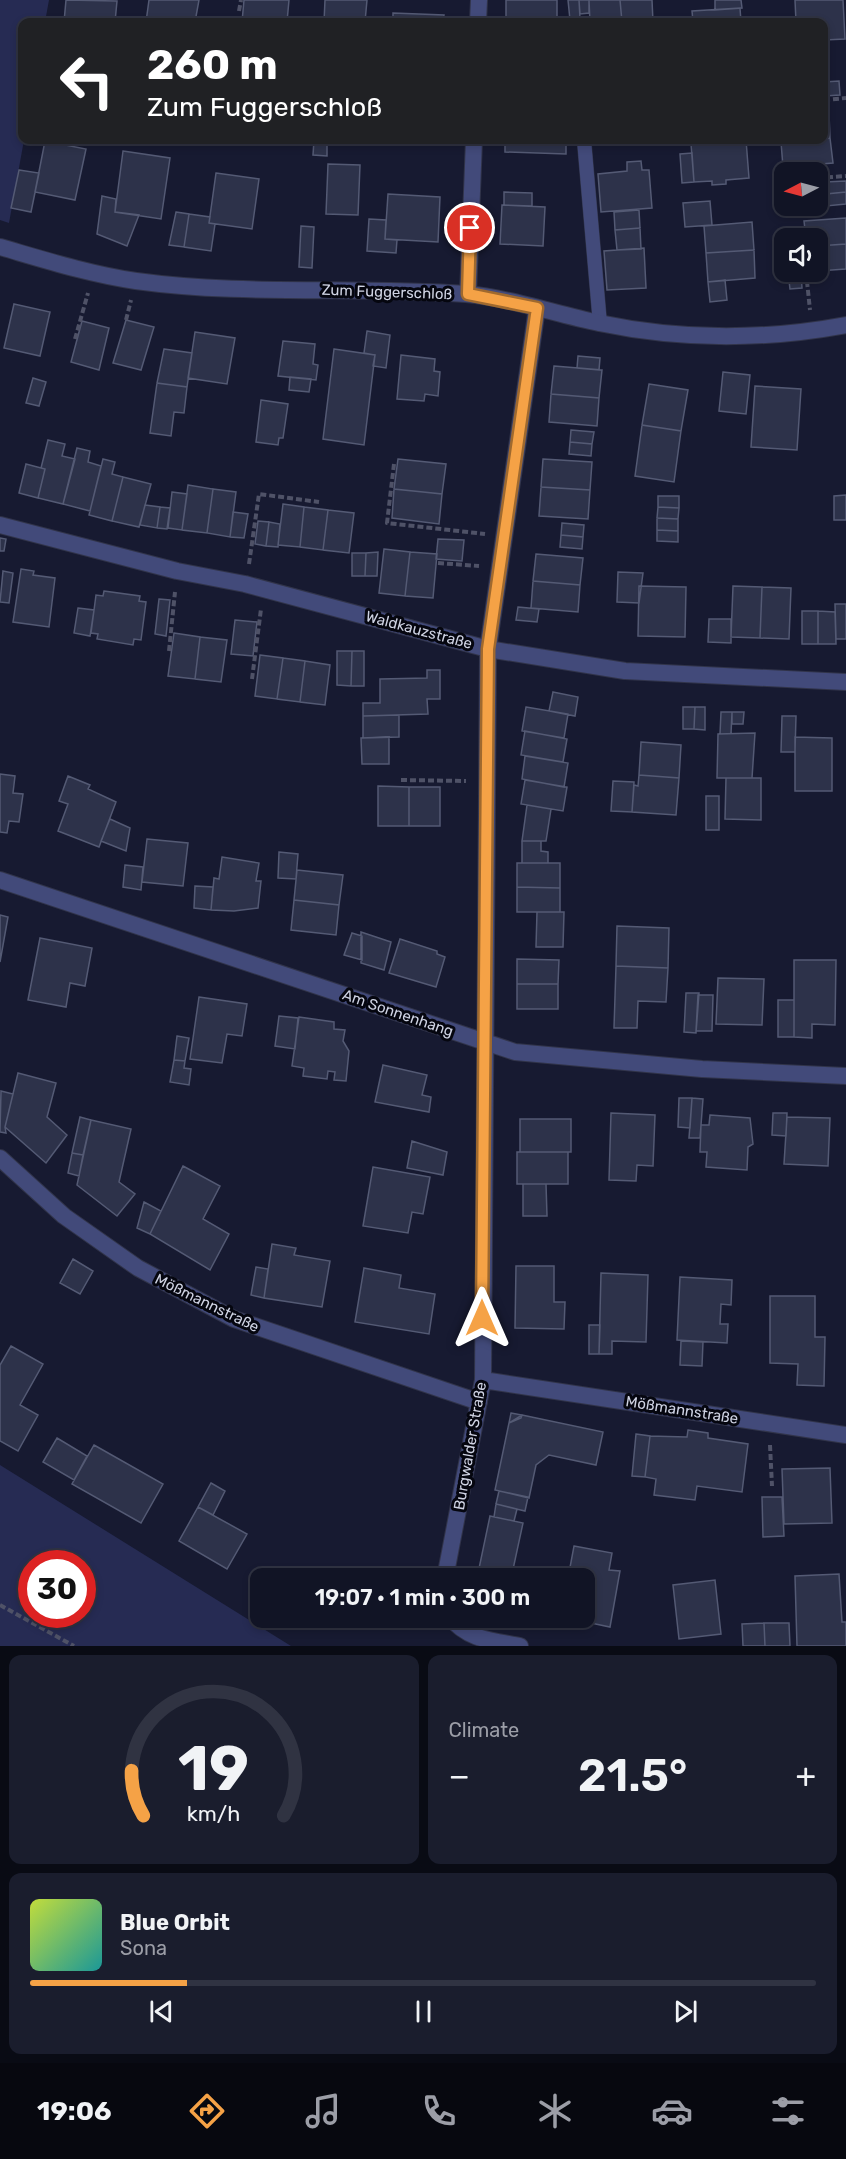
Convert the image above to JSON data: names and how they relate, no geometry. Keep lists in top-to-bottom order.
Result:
{
  "streets": {
    "street": [
      "Zum Fuggerschloß",
      "Waldkauzstraße",
      "Am Sonnenhang",
      "Mößmannstraße",
      "Burgwalder Straße"
    ]
  },
  "crossings": [
    ["Zum Fuggerschloß", "Burgwalder Straße"],
    ["Waldkauzstraße", "Burgwalder Straße"],
    ["Am Sonnenhang", "Burgwalder Straße"],
    ["Mößmannstraße", "Burgwalder Straße"]
  ],
  "north": "left",
  "page": {
    "turn": ["260 m", "Zum Fuggerschloß"],
    "limit": "30",
    "trip": "19:07 · 1 min · 300 m",
    "tile": "Climate",
    "heat": ["−", "21.5°", "+"],
    "song": ["Blue Orbit", "Sona"],
    "tabs": "19:06",
    "gauge": ["19", "km/h"]
  }
}
